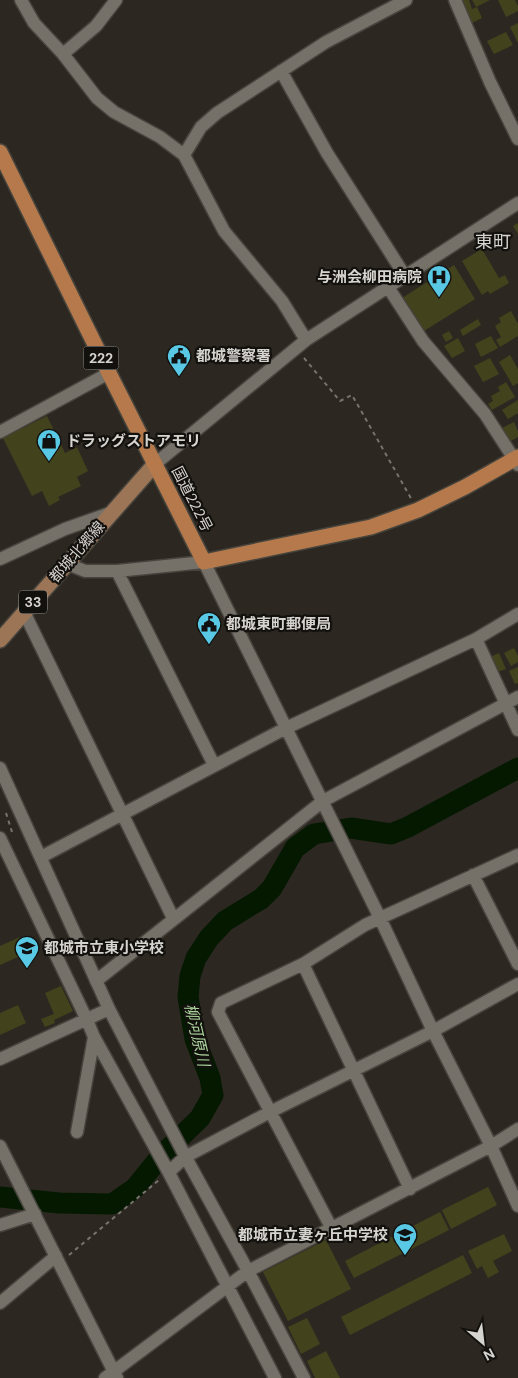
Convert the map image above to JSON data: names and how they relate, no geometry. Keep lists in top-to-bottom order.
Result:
{
  "streets": {
    "highway": ["222", "国道222号"],
    "main road": ["都城北郷線", "33"]
  },
  "crossings": [
    ["国道222号", "都城北郷線"]
  ],
  "districts": ["東町"],
  "water": ["柳河原川"],
  "places": {
    "hospital": ["与洲会柳田病院"],
    "public building": ["都城警察署", "都城東町郵便局"],
    "shop": ["ドラッグストアモリ"],
    "school or university": ["都城市立東小学校", "都城市立妻ヶ丘中学校"]
  },
  "north": "bottom right"
}
